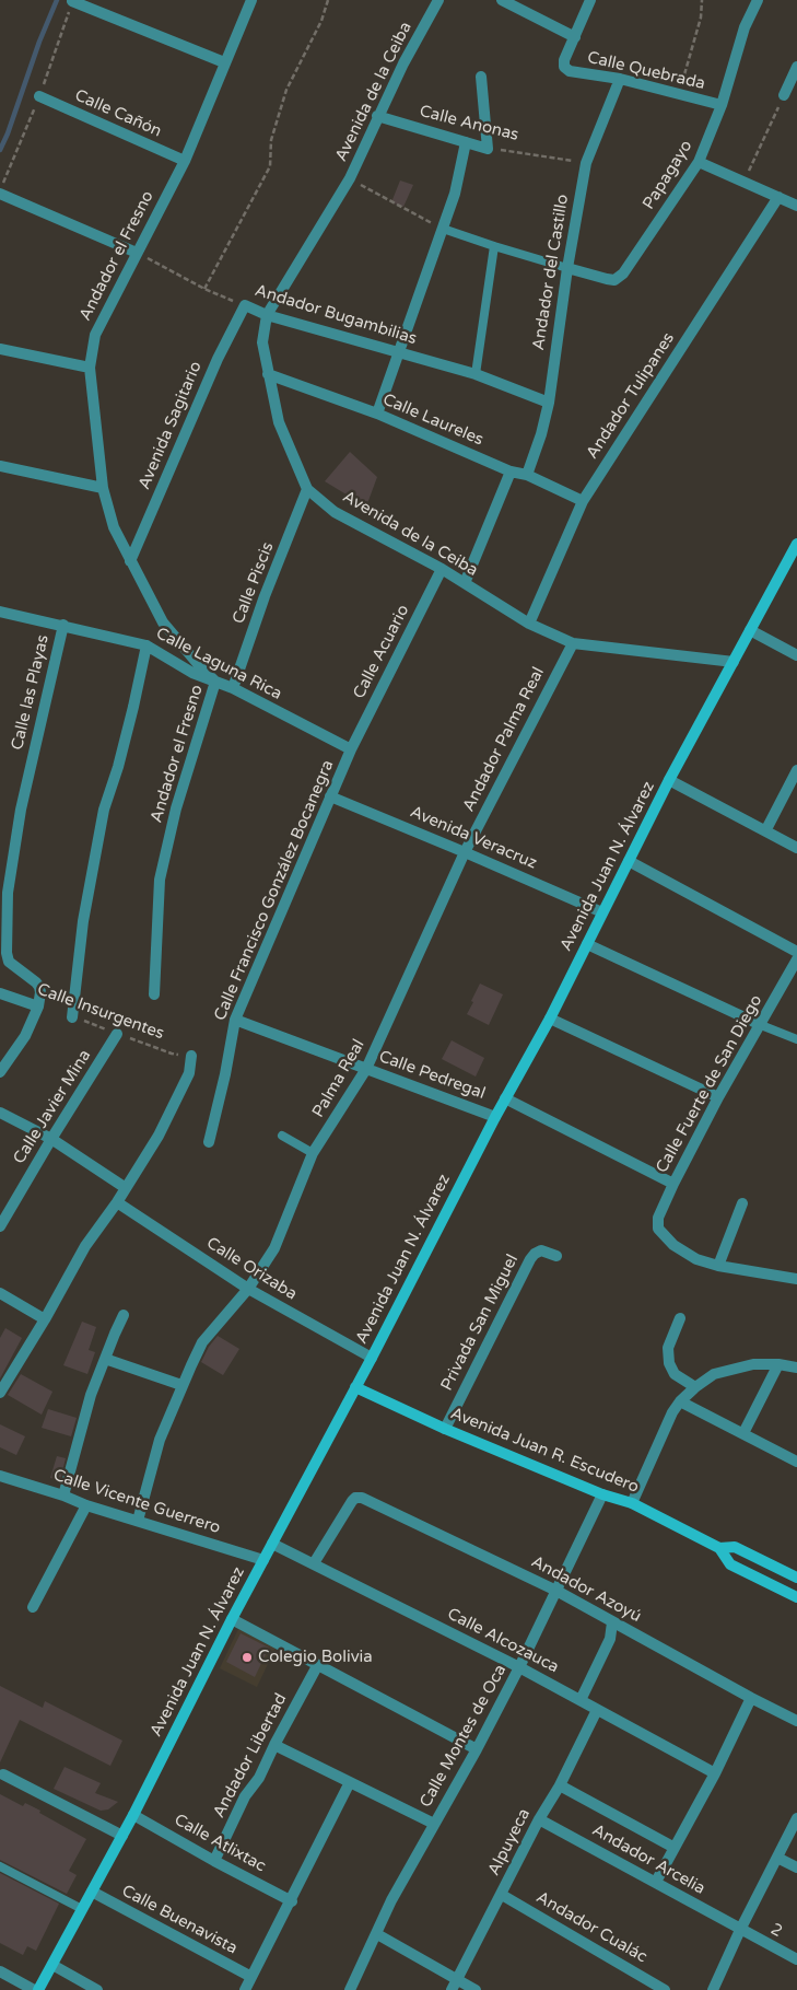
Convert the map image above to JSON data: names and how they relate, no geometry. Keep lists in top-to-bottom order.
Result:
{
  "streets": {
    "main road": ["Avenida Juan N. Álvarez", "Avenida Juan R. Escudero"],
    "street": [
      "Calle Quebrada",
      "Avenida de la Ceiba",
      "Calle Cañón",
      "Calle Anonas",
      "Papagayo",
      "Andador el Fresno",
      "Andador del Castillo",
      "Andador Bugambilias",
      "Andador Tulipanes",
      "Calle Laureles",
      "Avenida Sagitario",
      "Calle Piscis",
      "Calle Acuario",
      "Calle Laguna Rica",
      "Calle las Playas",
      "Andador Palma Real",
      "Avenida Veracruz",
      "Calle Francisco González Bocanegra",
      "Calle Insurgentes",
      "Calle Pedregal",
      "Palma Real",
      "Calle Fuerte de San Diego",
      "Calle Javier Mina",
      "Calle Orizaba",
      "Privada San Miguel",
      "Calle Vicente Guerrero",
      "Andador Azoyú",
      "Calle Alcozauca",
      "Calle Montes de Oca",
      "Andador Libertad",
      "Alpuyeca",
      "Calle Atlixtac",
      "Andador Arcelia",
      "Calle Buenavista",
      "Andador Cualác",
      "2"
    ]
  },
  "crossings": [
    ["Calle Quebrada", "Papagayo"],
    ["Calle Quebrada", "Andador del Castillo"],
    ["Avenida de la Ceiba", "Calle Anonas"],
    ["Avenida de la Ceiba", "Andador Bugambilias"],
    ["Avenida de la Ceiba", "Andador Tulipanes"],
    ["Avenida de la Ceiba", "Calle Laureles"],
    ["Avenida de la Ceiba", "Calle Piscis"],
    ["Avenida de la Ceiba", "Calle Acuario"],
    ["Avenida de la Ceiba", "Andador Palma Real"],
    ["Avenida de la Ceiba", "Avenida Juan N. Álvarez"],
    ["Calle Cañón", "Andador el Fresno"],
    ["Calle Anonas", "Andador del Castillo"],
    ["Papagayo", "Andador del Castillo"],
    ["Andador el Fresno", "Andador Bugambilias"],
    ["Andador el Fresno", "Avenida Sagitario"],
    ["Andador el Fresno", "Calle Laguna Rica"],
    ["Andador del Castillo", "Andador Bugambilias"],
    ["Andador del Castillo", "Calle Laureles"],
    ["Andador Bugambilias", "Avenida Sagitario"],
    ["Andador Tulipanes", "Calle Laureles"],
    ["Calle Piscis", "Calle Laguna Rica"],
    ["Calle Acuario", "Calle Laguna Rica"],
    ["Calle Acuario", "Calle Francisco González Bocanegra"],
    ["Calle Laguna Rica", "Calle las Playas"],
    ["Calle Laguna Rica", "Calle Francisco González Bocanegra"],
    ["Calle las Playas", "Calle Insurgentes"],
    ["Andador Palma Real", "Avenida Veracruz"],
    ["Andador Palma Real", "Palma Real"],
    ["Avenida Veracruz", "Avenida Juan N. Álvarez"],
    ["Avenida Veracruz", "Calle Francisco González Bocanegra"],
    ["Avenida Veracruz", "Palma Real"],
    ["Avenida Juan N. Álvarez", "Calle Pedregal"],
    ["Avenida Juan N. Álvarez", "Calle Orizaba"],
    ["Avenida Juan N. Álvarez", "Avenida Juan R. Escudero"],
    ["Avenida Juan N. Álvarez", "Calle Vicente Guerrero"],
    ["Avenida Juan N. Álvarez", "Calle Alcozauca"],
    ["Avenida Juan N. Álvarez", "Calle Atlixtac"],
    ["Avenida Juan N. Álvarez", "Calle Buenavista"],
    ["Calle Francisco González Bocanegra", "Calle Pedregal"],
    ["Calle Insurgentes", "Calle Javier Mina"],
    ["Calle Pedregal", "Palma Real"],
    ["Palma Real", "Calle Orizaba"],
    ["Palma Real", "Calle Vicente Guerrero"],
    ["Privada San Miguel", "Avenida Juan R. Escudero"],
    ["Avenida Juan R. Escudero", "Calle Montes de Oca"],
    ["Andador Azoyú", "Calle Alcozauca"],
    ["Andador Azoyú", "Calle Montes de Oca"],
    ["Calle Alcozauca", "Calle Montes de Oca"],
    ["Calle Alcozauca", "Alpuyeca"],
    ["Andador Libertad", "Calle Atlixtac"],
    ["Alpuyeca", "Andador Arcelia"],
    ["Alpuyeca", "Andador Cualác"],
    ["Andador Arcelia", "2"]
  ],
  "places": ["Colegio Bolivia"]
}
